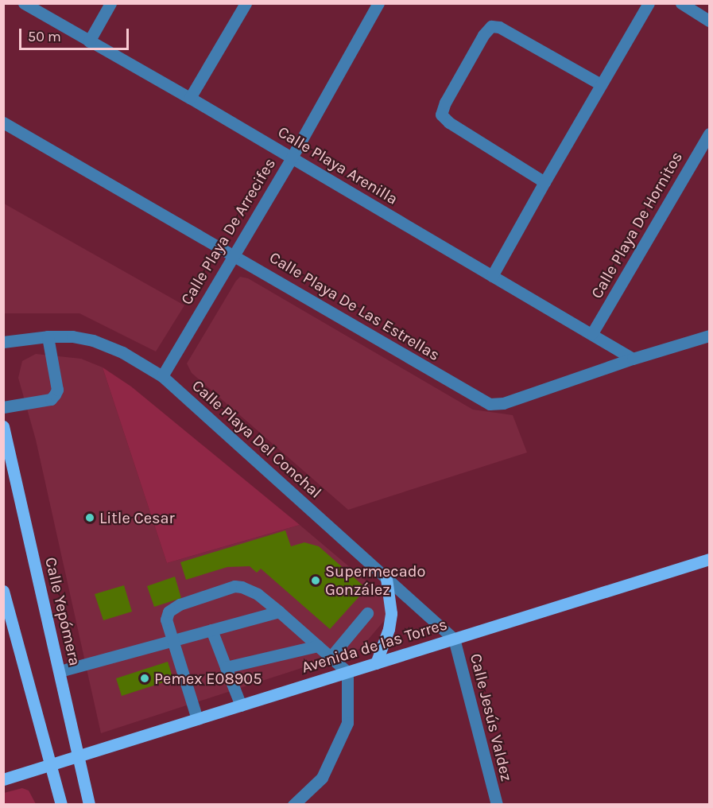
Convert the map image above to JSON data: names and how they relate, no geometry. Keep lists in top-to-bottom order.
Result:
{
  "streets": {
    "main road": ["Calle Yepómera", "Avenida de las Torres"],
    "street": [
      "Calle Playa Arenilla",
      "Calle Playa De Hornitos",
      "Calle Playa De Arrecifes",
      "Calle Playa De Las Estrellas",
      "Calle Playa Del Conchal",
      "Calle Jesús Valdez"
    ]
  },
  "crossings": [
    ["Calle Playa Arenilla", "Calle Playa De Hornitos"],
    ["Calle Playa Arenilla", "Calle Playa De Arrecifes"],
    ["Calle Playa Arenilla", "Calle Playa De Las Estrellas"],
    ["Calle Playa De Arrecifes", "Calle Playa De Las Estrellas"],
    ["Calle Playa De Arrecifes", "Calle Playa Del Conchal"],
    ["Calle Playa Del Conchal", "Avenida de las Torres"],
    ["Calle Playa Del Conchal", "Calle Jesús Valdez"],
    ["Calle Yepómera", "Avenida de las Torres"],
    ["Avenida de las Torres", "Calle Jesús Valdez"]
  ],
  "places": ["Litle Cesar", "Supermecado González", "Pemex E08905"],
  "scale_bar": "50 m"
}
